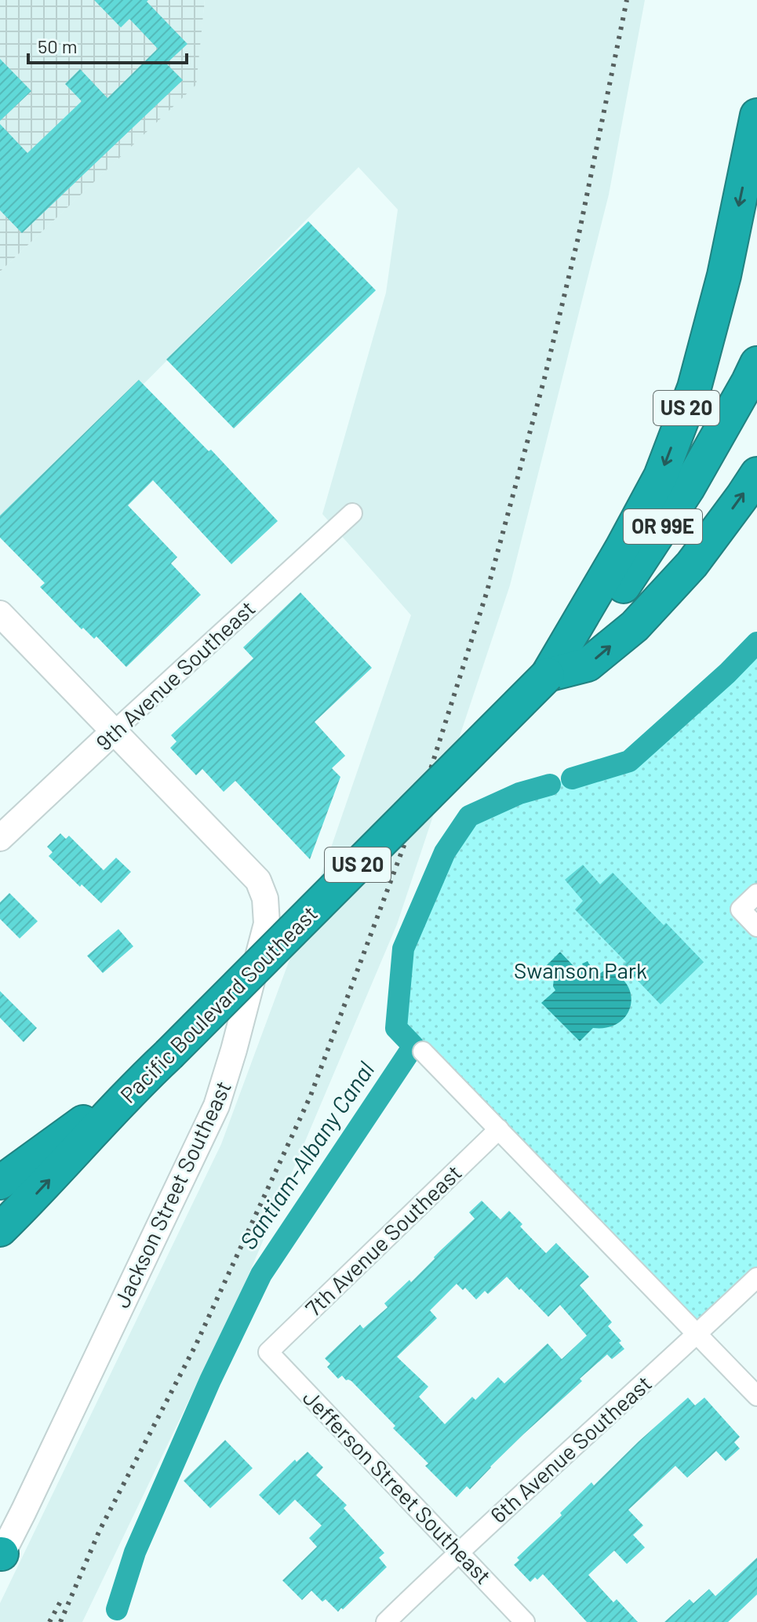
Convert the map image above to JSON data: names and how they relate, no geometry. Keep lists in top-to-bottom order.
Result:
{
  "streets": {
    "highway": ["US 20", "OR 99E", "Pacific Boulevard Southeast"],
    "street": [
      "9th Avenue Southeast",
      "Jackson Street Southeast",
      "7th Avenue Southeast",
      "6th Avenue Southeast",
      "Jefferson Street Southeast"
    ]
  },
  "crossings": [
    ["US 20", "OR 99E"],
    ["US 20", "Pacific Boulevard Southeast"],
    ["OR 99E", "Pacific Boulevard Southeast"],
    ["9th Avenue Southeast", "Jackson Street Southeast"],
    ["7th Avenue Southeast", "Jefferson Street Southeast"],
    ["6th Avenue Southeast", "Jefferson Street Southeast"]
  ],
  "water": ["Santiam-Albany Canal"],
  "parks": ["Swanson Park"],
  "scale_bar": "50 m"
}
